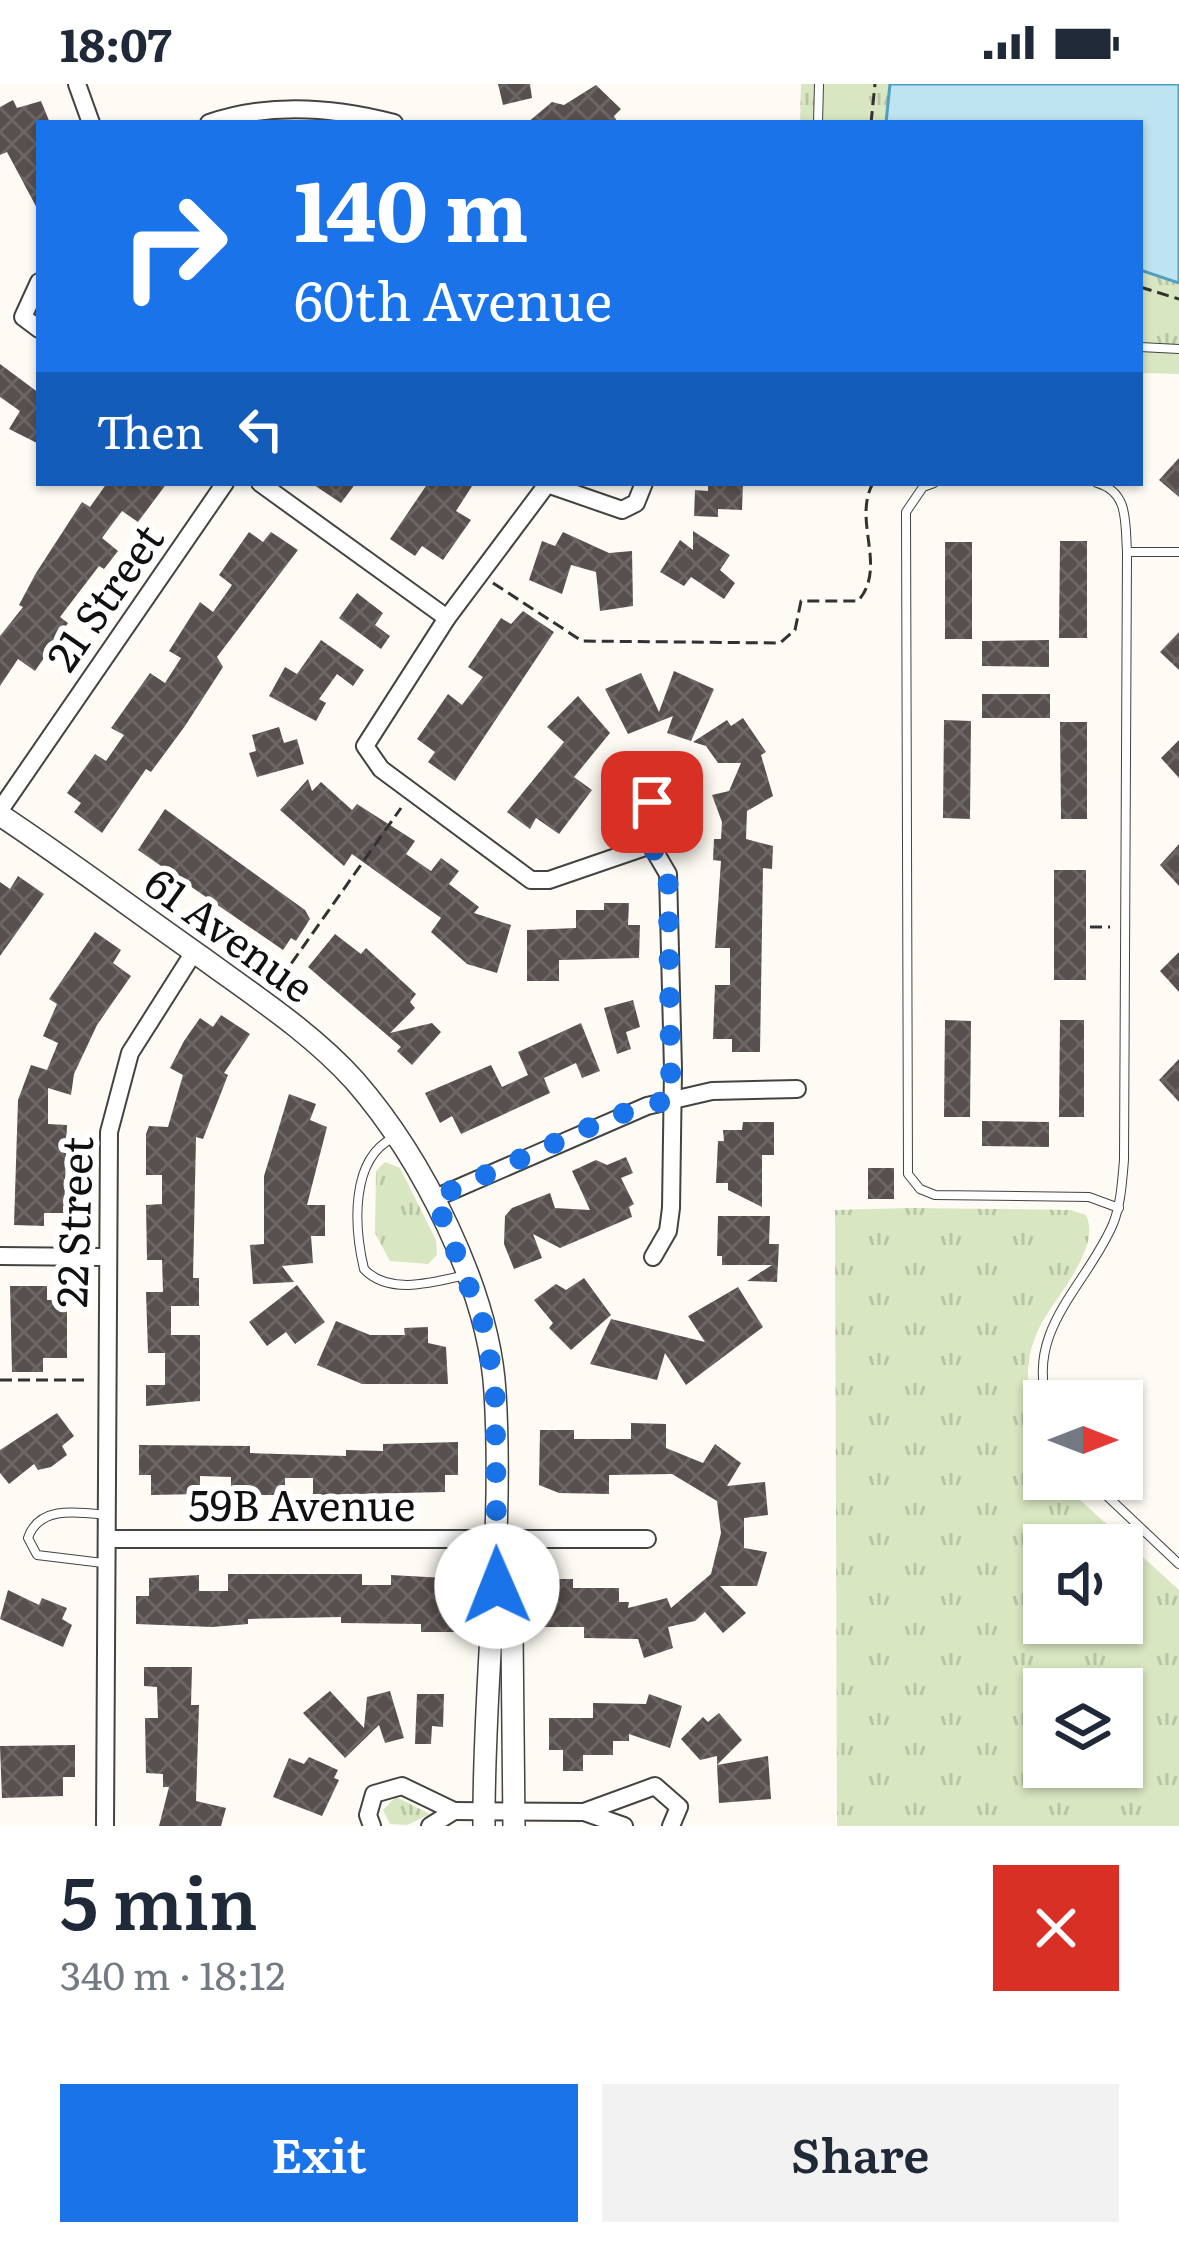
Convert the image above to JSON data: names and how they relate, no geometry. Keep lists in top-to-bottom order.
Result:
{
  "streets": {
    "street": [
      "21 Street",
      "61 Avenue",
      "22 Street",
      "59B Avenue"
    ]
  },
  "crossings": [
    ["21 Street", "61 Avenue"],
    ["61 Avenue", "22 Street"],
    ["61 Avenue", "59B Avenue"],
    ["22 Street", "59B Avenue"]
  ],
  "north": "right",
  "page": {
    "status": "18:07",
    "turn": ["140 m", "60th Avenue"],
    "then": "Then",
    "heading": ["5 min", "340 m · 18:12"],
    "buttons": ["Exit", "Share"]
  }
}
